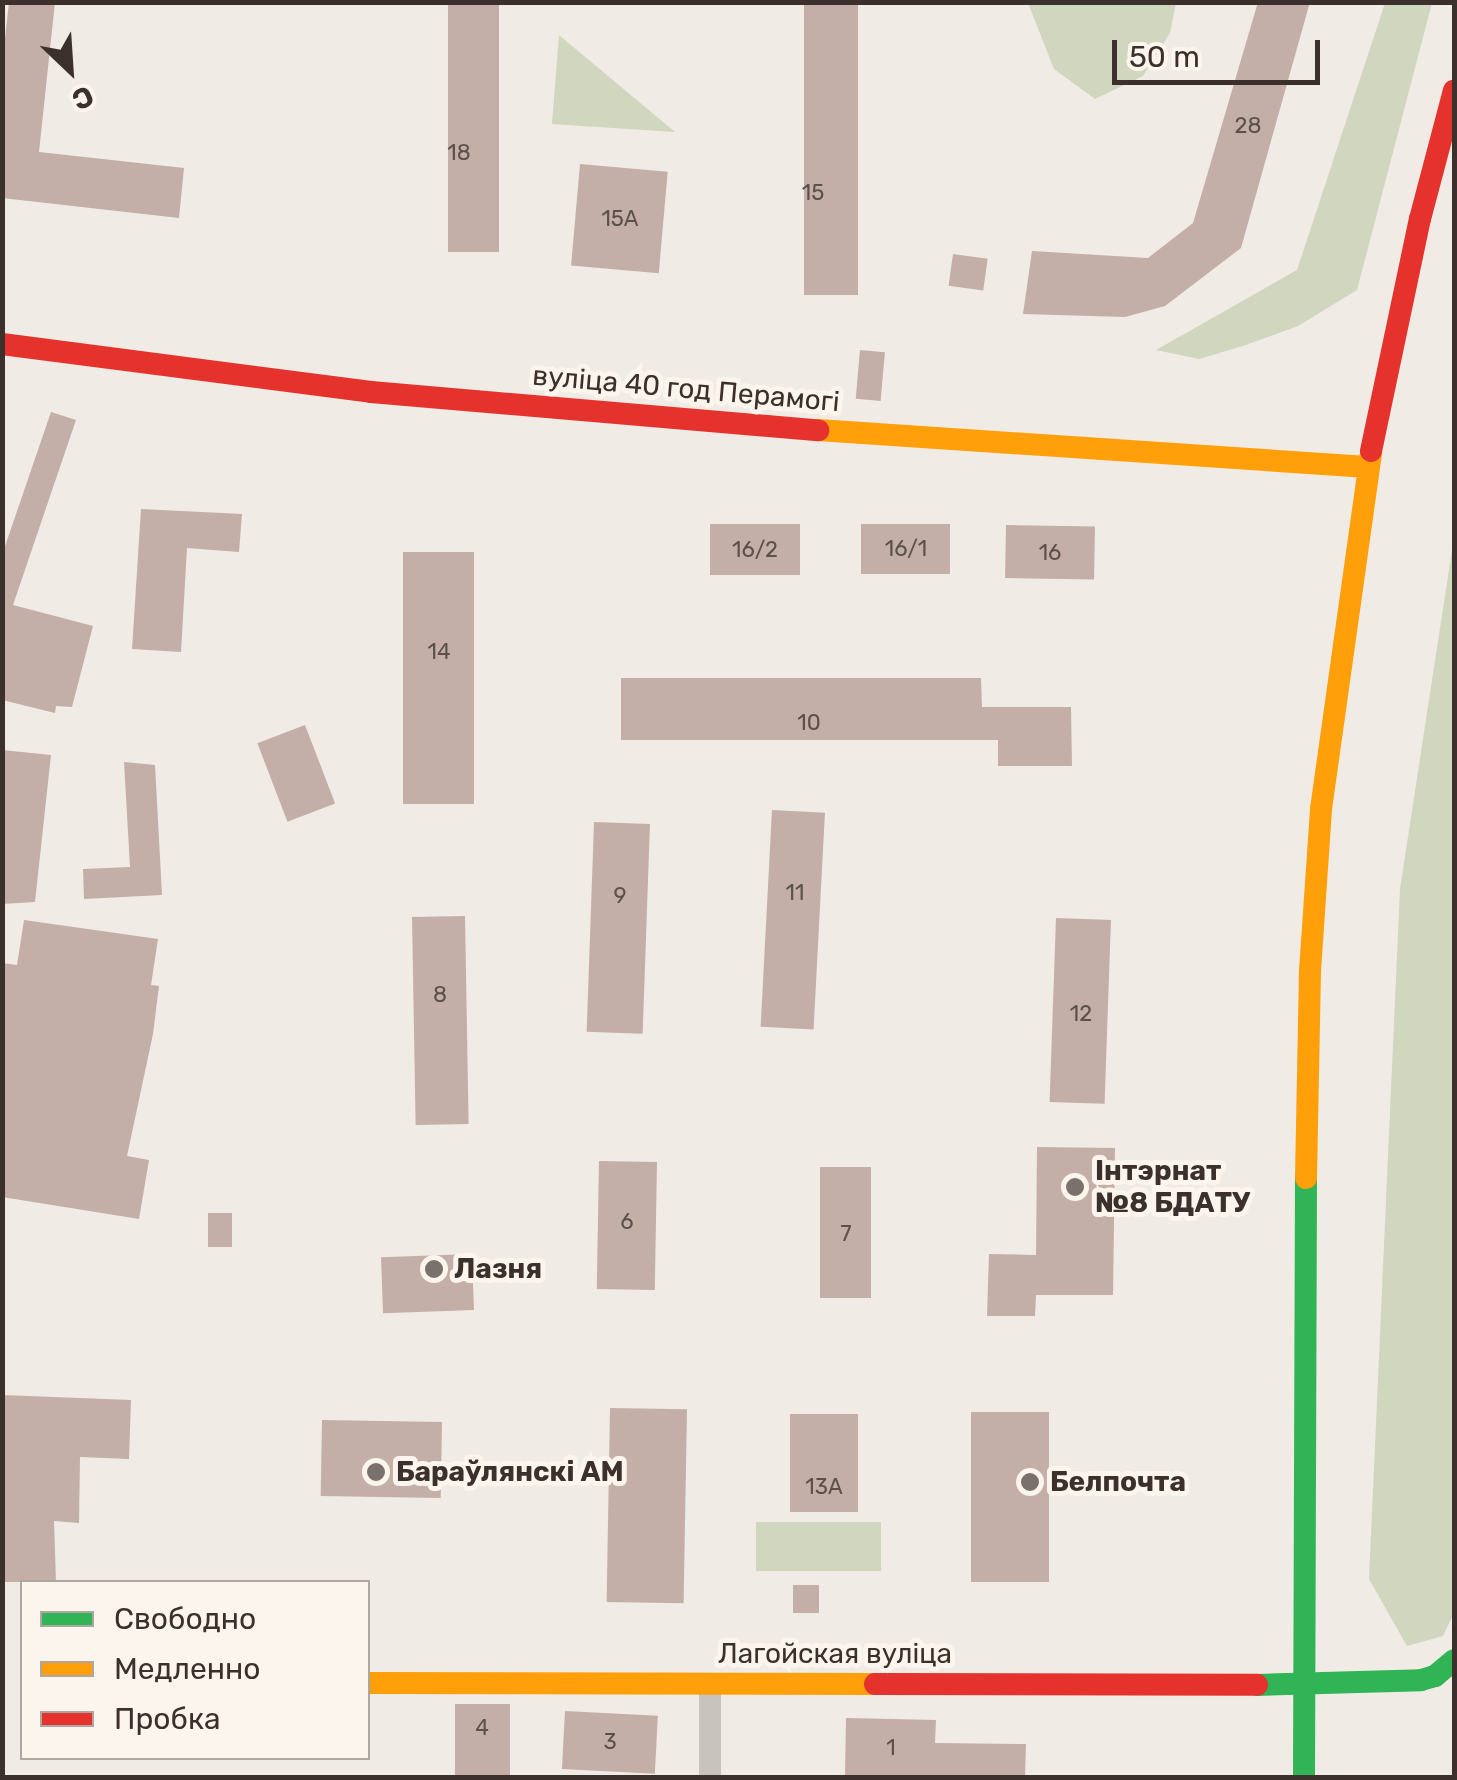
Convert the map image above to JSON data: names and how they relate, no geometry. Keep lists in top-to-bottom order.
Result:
{
  "streets": {
    "street": ["вуліца 40 год Перамогі", "Лагойская вуліца"]
  },
  "places": [
    "Інтэрнат №8 БДАТУ",
    "Лазня",
    "Бараўлянскі АМ",
    "Белпочта"
  ],
  "house_numbers": [
    "28",
    "18",
    "15",
    "15А",
    "16/1",
    "16/2",
    "16",
    "14",
    "10",
    "11",
    "9",
    "8",
    "12",
    "6",
    "7",
    "13А",
    "4",
    "3",
    "1"
  ],
  "legend": ["Свободно", "Медленно", "Пробка"],
  "scale_bar": "50 m",
  "north": "bottom right"
}
